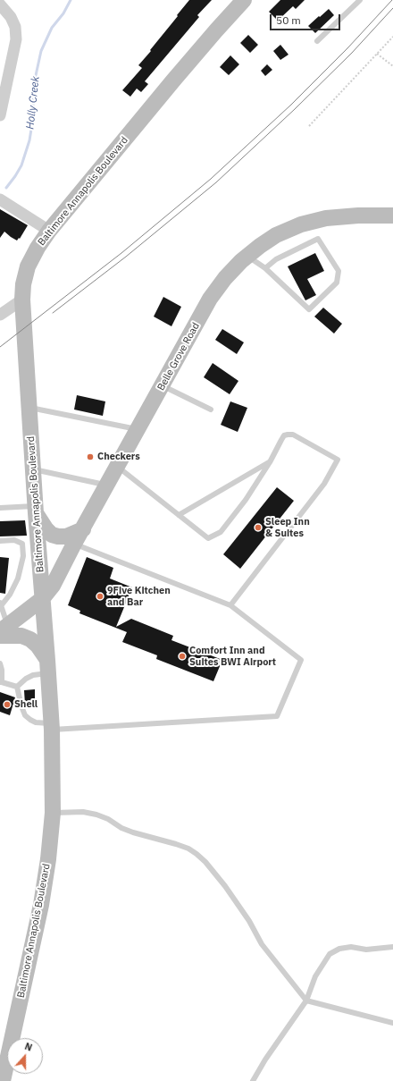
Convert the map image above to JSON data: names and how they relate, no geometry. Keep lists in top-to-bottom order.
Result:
{
  "streets": {
    "main road": ["Baltimore Annapolis Boulevard", "Belle Grove Road"]
  },
  "crossings": [
    ["Baltimore Annapolis Boulevard", "Belle Grove Road"]
  ],
  "water": ["Holly Creek"],
  "places": [
    "Checkers",
    "Sleep Inn & Suites",
    "9Five Kitchen and Bar",
    "Comfort Inn and Suites BWI Airport",
    "Shell"
  ],
  "scale_bar": "50 m",
  "north": "top"
}
